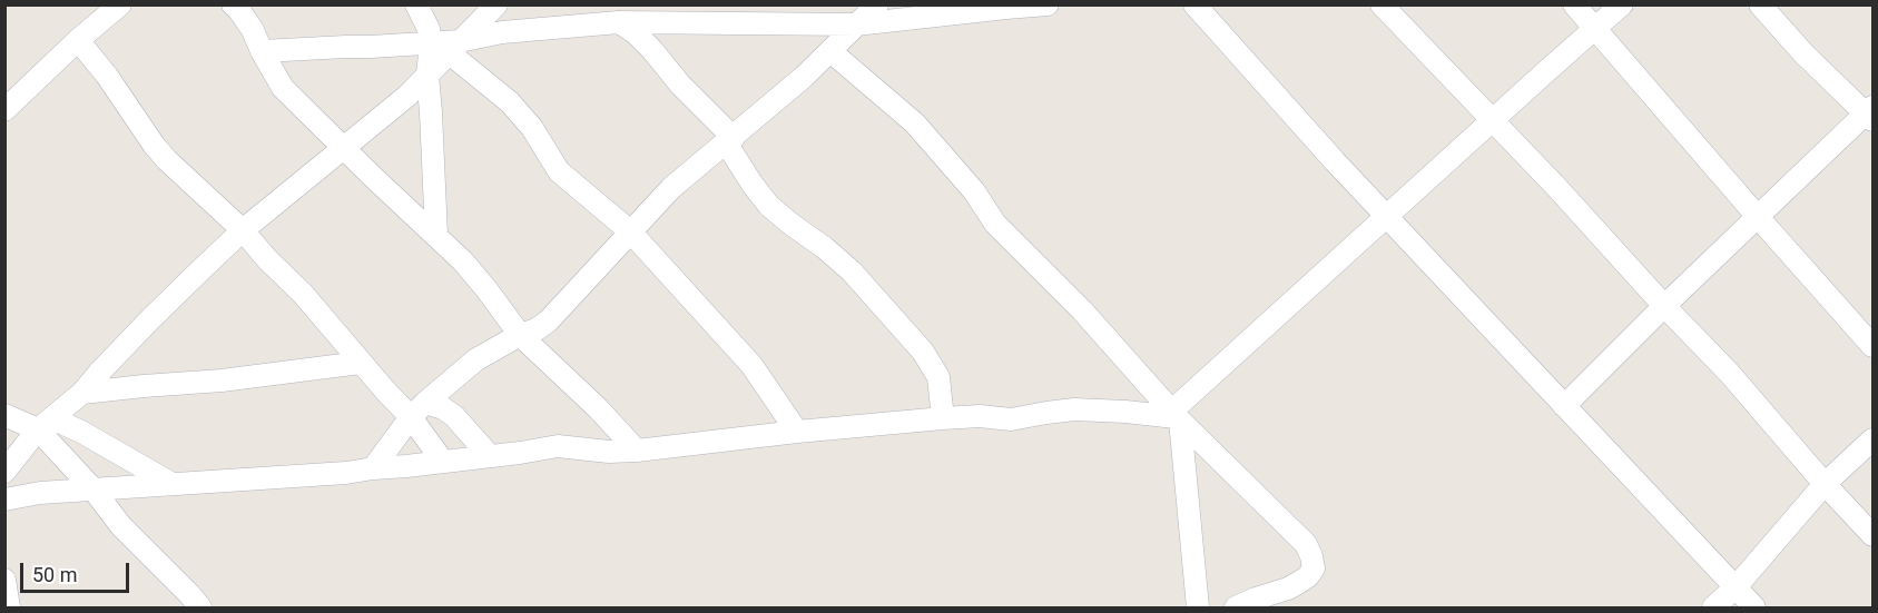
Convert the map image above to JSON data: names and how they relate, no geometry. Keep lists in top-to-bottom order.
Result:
{
  "scale_bar": "50 m"
}
